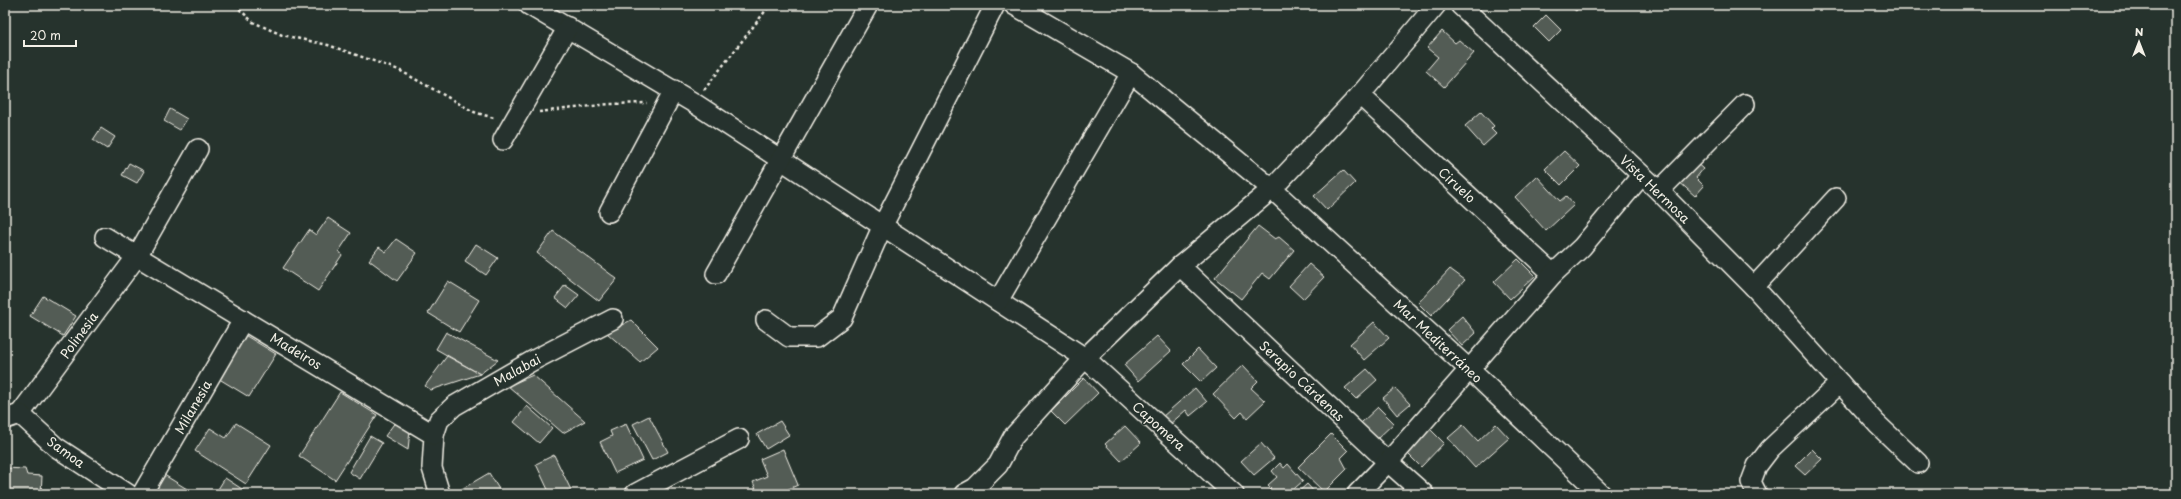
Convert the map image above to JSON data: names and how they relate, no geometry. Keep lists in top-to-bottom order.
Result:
{
  "streets": {
    "street": [
      "Ciruelo",
      "Vista Hermosa",
      "Polinesia",
      "Mar Mediterráneo",
      "Madeiros",
      "Malabai",
      "Serapio Cárdenas",
      "Milanesia",
      "Capomera",
      "Samoa"
    ]
  },
  "crossings": [
    ["Polinesia", "Madeiros"],
    ["Polinesia", "Samoa"],
    ["Madeiros", "Malabai"],
    ["Madeiros", "Milanesia"]
  ],
  "scale_bar": "20 m",
  "north": "top"
}
